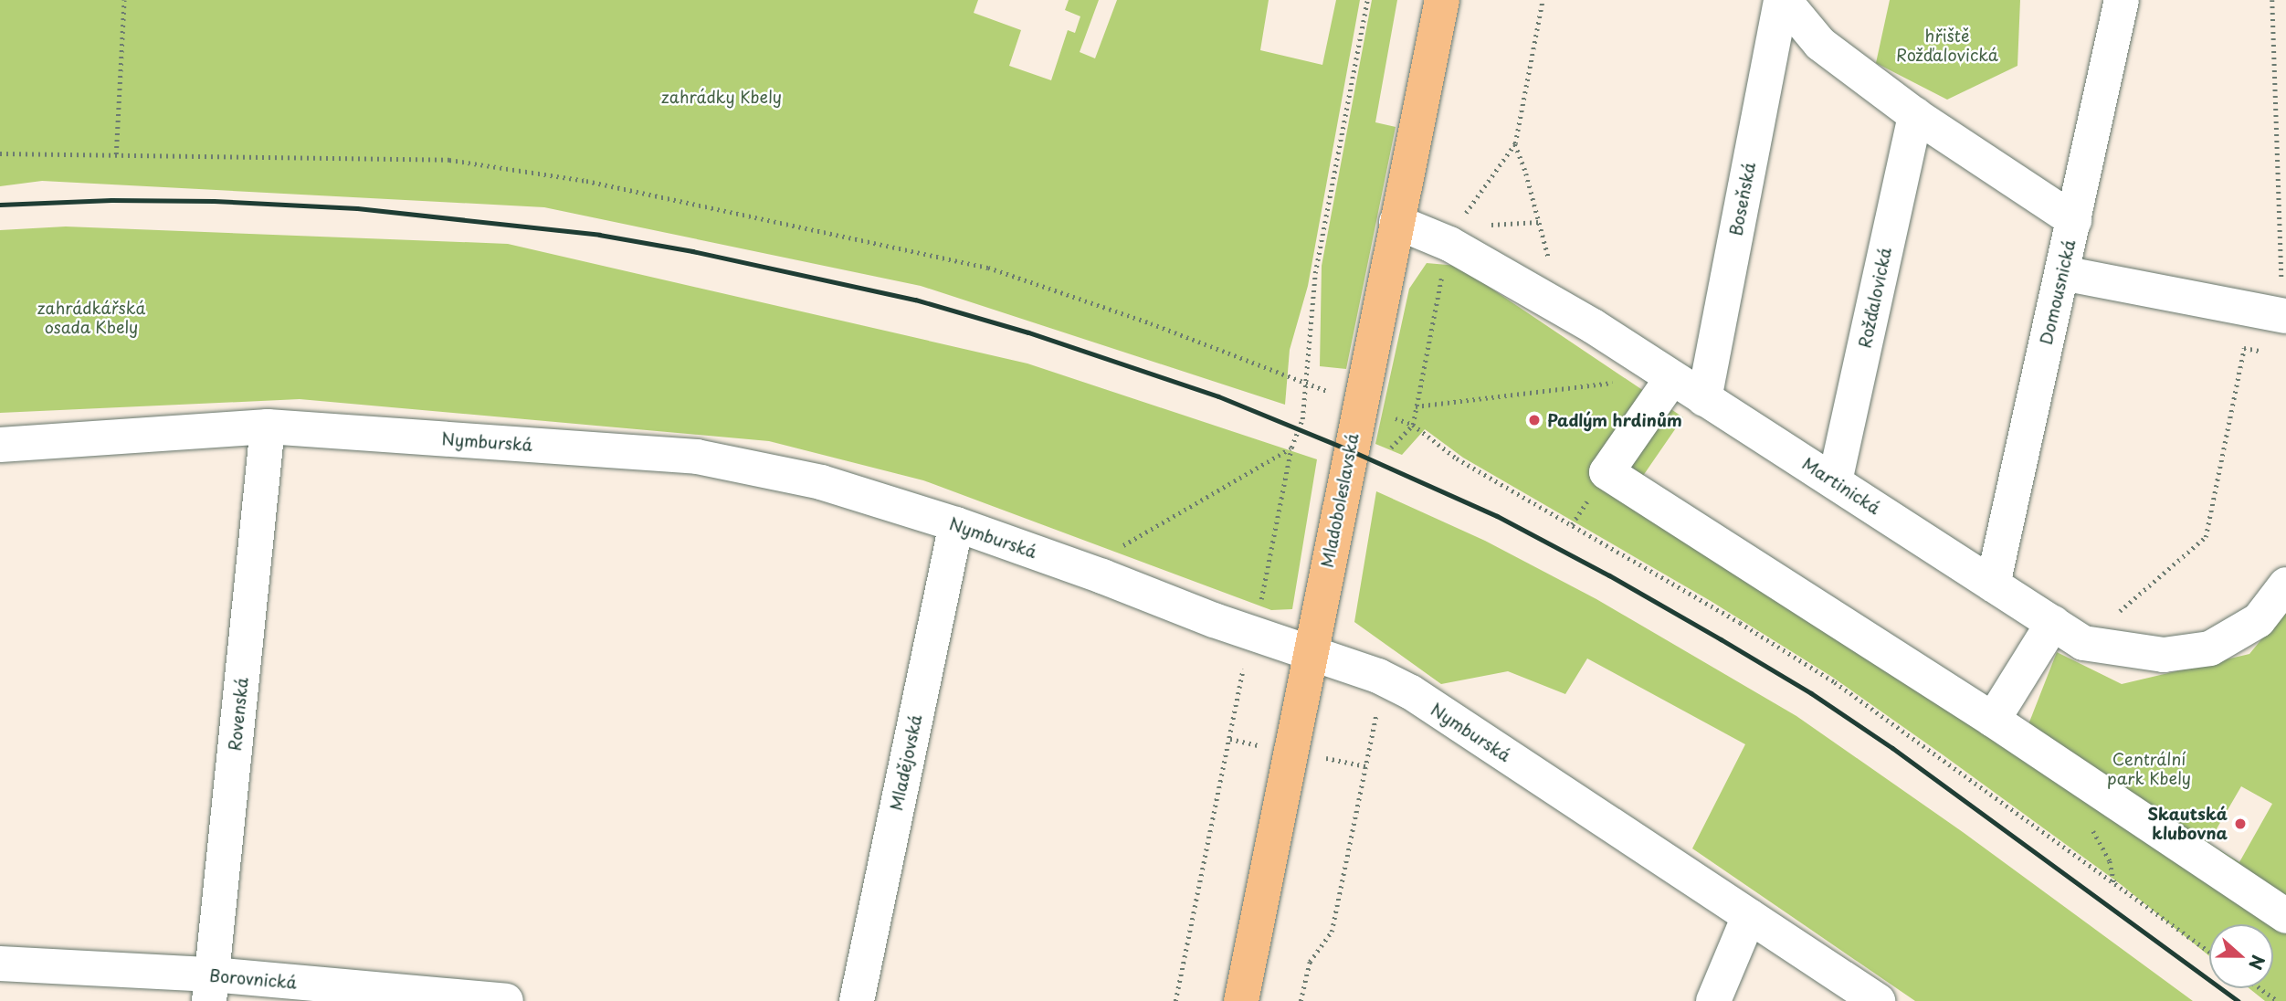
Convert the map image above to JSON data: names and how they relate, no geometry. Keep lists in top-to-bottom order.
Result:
{
  "streets": {
    "main road": ["Mladoboleslavská"],
    "street": [
      "Boseňská",
      "Domousnická",
      "Rožďalovická",
      "Nymburská",
      "Martinická",
      "Rovenská",
      "Mladějovská",
      "Borovnická"
    ]
  },
  "crossings": [
    ["Boseňská", "Martinická"],
    ["Domousnická", "Martinická"],
    ["Rožďalovická", "Martinická"],
    ["Nymburská", "Mladoboleslavská"],
    ["Nymburská", "Rovenská"],
    ["Nymburská", "Mladějovská"],
    ["Martinická", "Mladoboleslavská"],
    ["Rovenská", "Borovnická"]
  ],
  "parks": [
    "hřiště Rožďalovická",
    "zahrádky Kbely",
    "zahrádkářská osada Kbely",
    "Centrální park Kbely"
  ],
  "places": ["Padlým hrdinům", "Skautská klubovna"],
  "north": "right"
}
